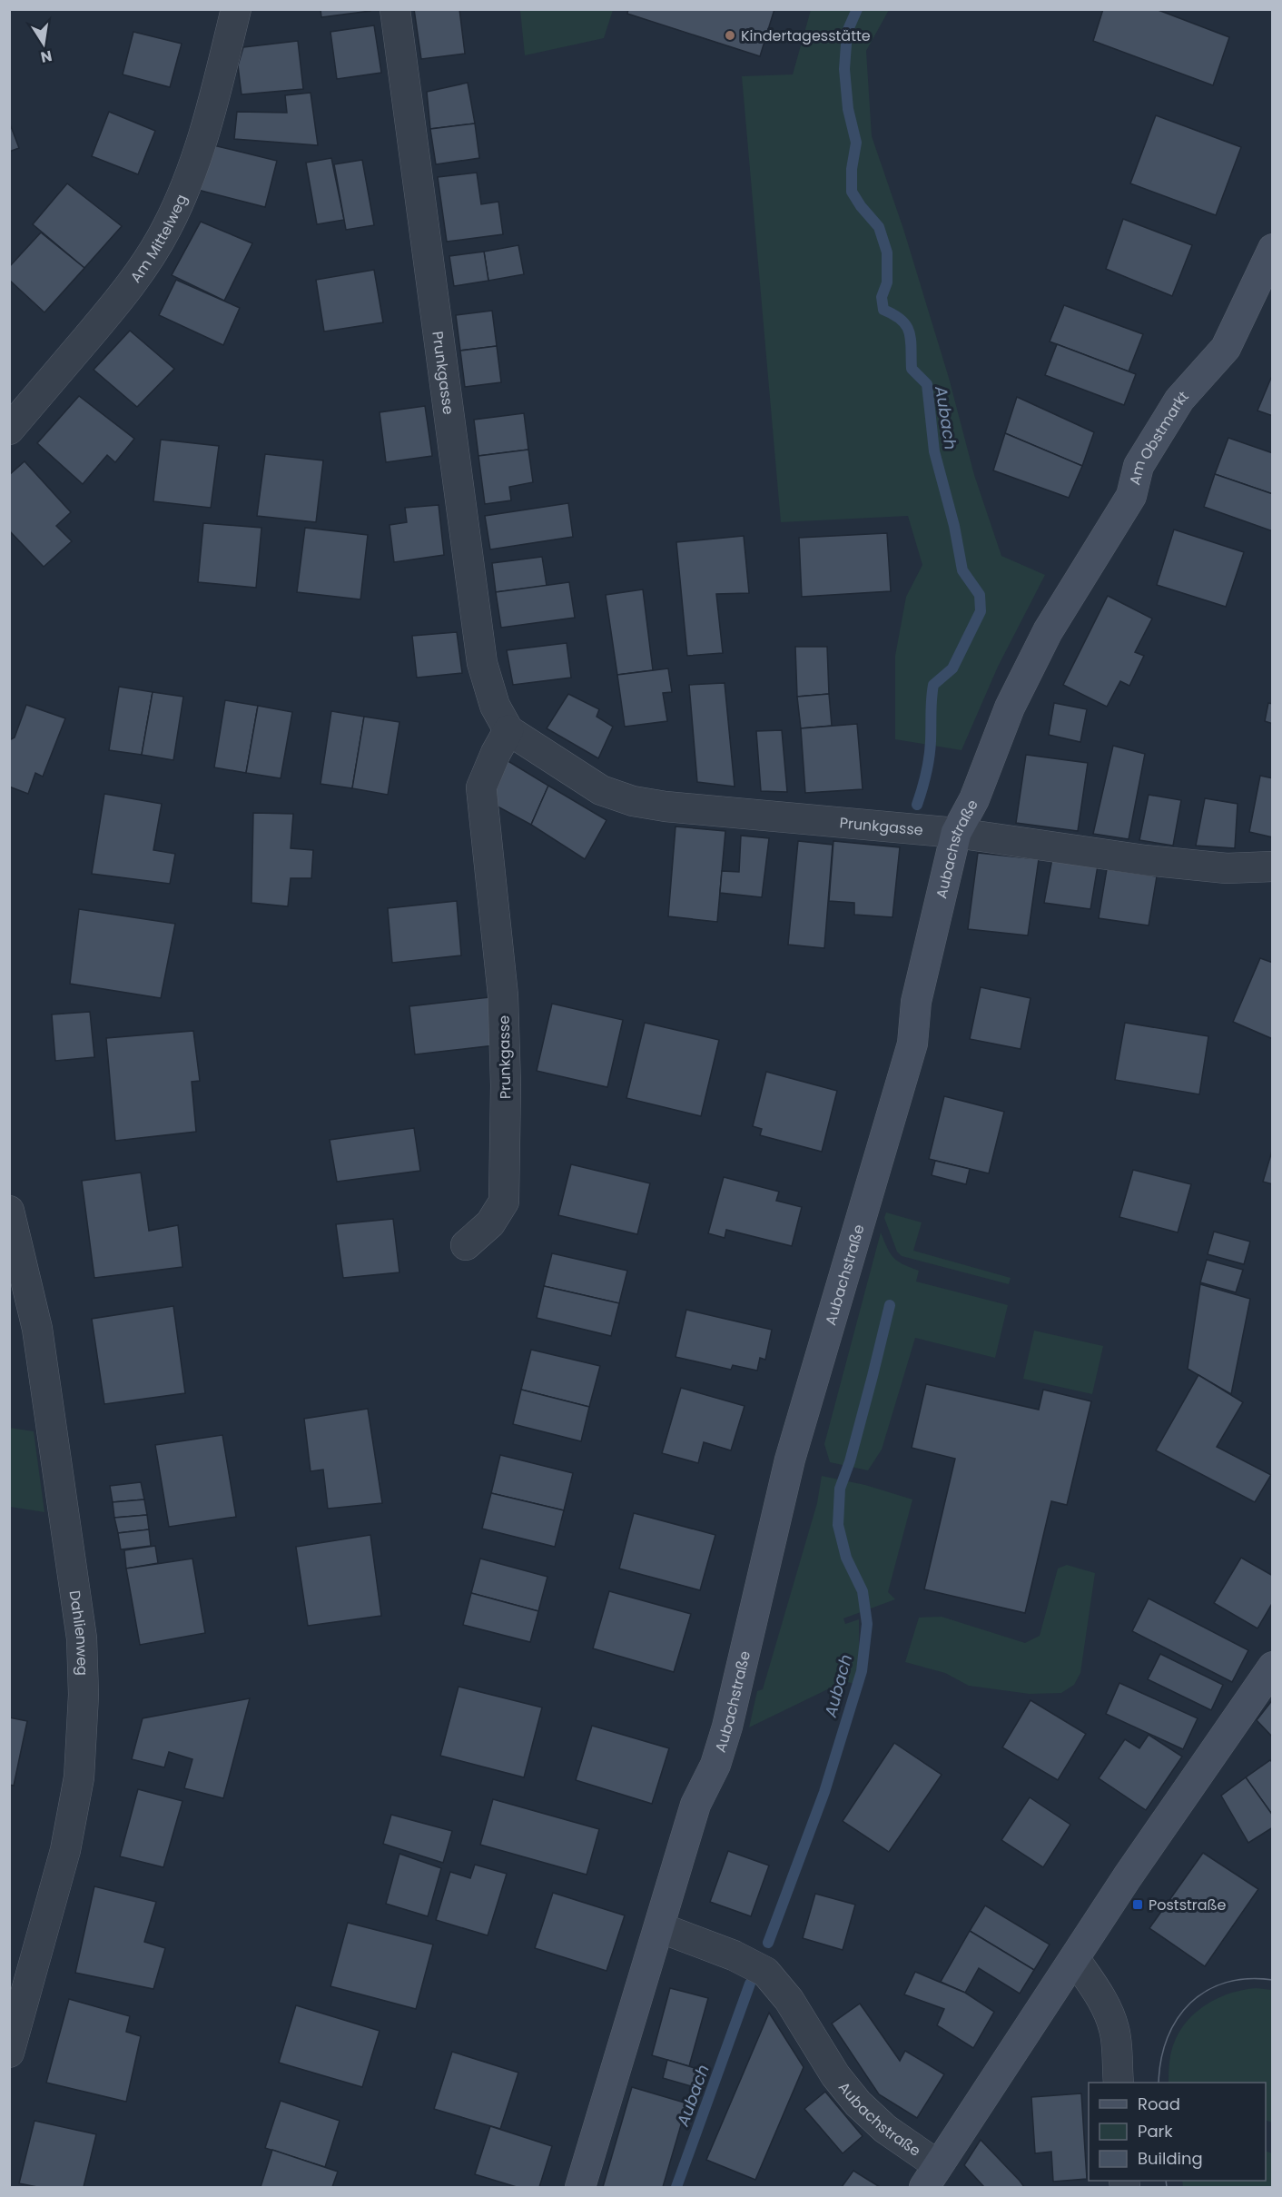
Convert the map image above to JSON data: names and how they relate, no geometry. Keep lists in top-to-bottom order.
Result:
{
  "streets": {
    "main road": ["Am Obstmarkt", "Aubachstraße"],
    "street": ["Am Mittelweg", "Prunkgasse", "Dahlienweg"]
  },
  "crossings": [
    ["Prunkgasse", "Aubachstraße"],
    ["Am Obstmarkt", "Aubachstraße"]
  ],
  "water": ["Aubach"],
  "places": {
    "other": ["Kindertagesstätte"],
    "transit": ["Poststraße"]
  },
  "legend": ["Road", "Park", "Building"],
  "north": "bottom"
}
